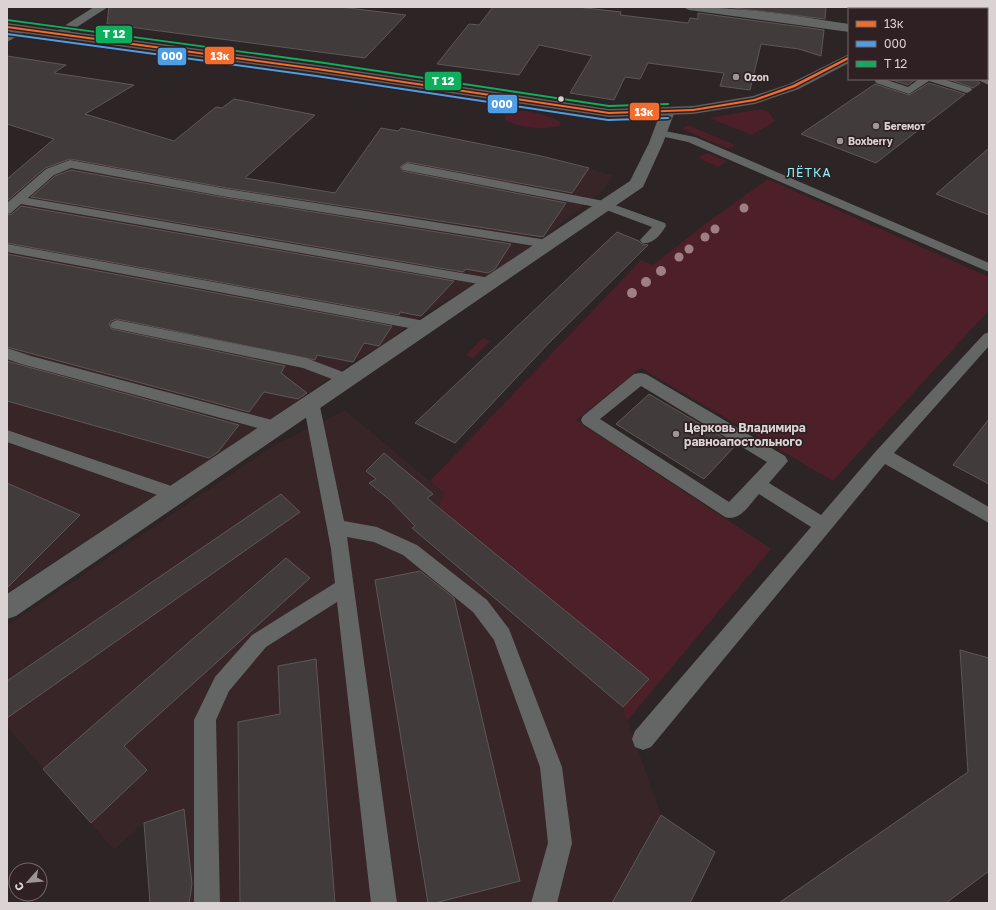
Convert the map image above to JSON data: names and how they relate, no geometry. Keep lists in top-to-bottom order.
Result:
{
  "districts": ["ЛЁТКА"],
  "places": [
    "Ozon",
    "Бегемот",
    "Boxberry",
    "Церковь Владимира равноапостольного"
  ],
  "lines": ["transit line 13к", "transit line 000"],
  "legend": ["13к", "000", "Т 12"],
  "north": "bottom left"
}
